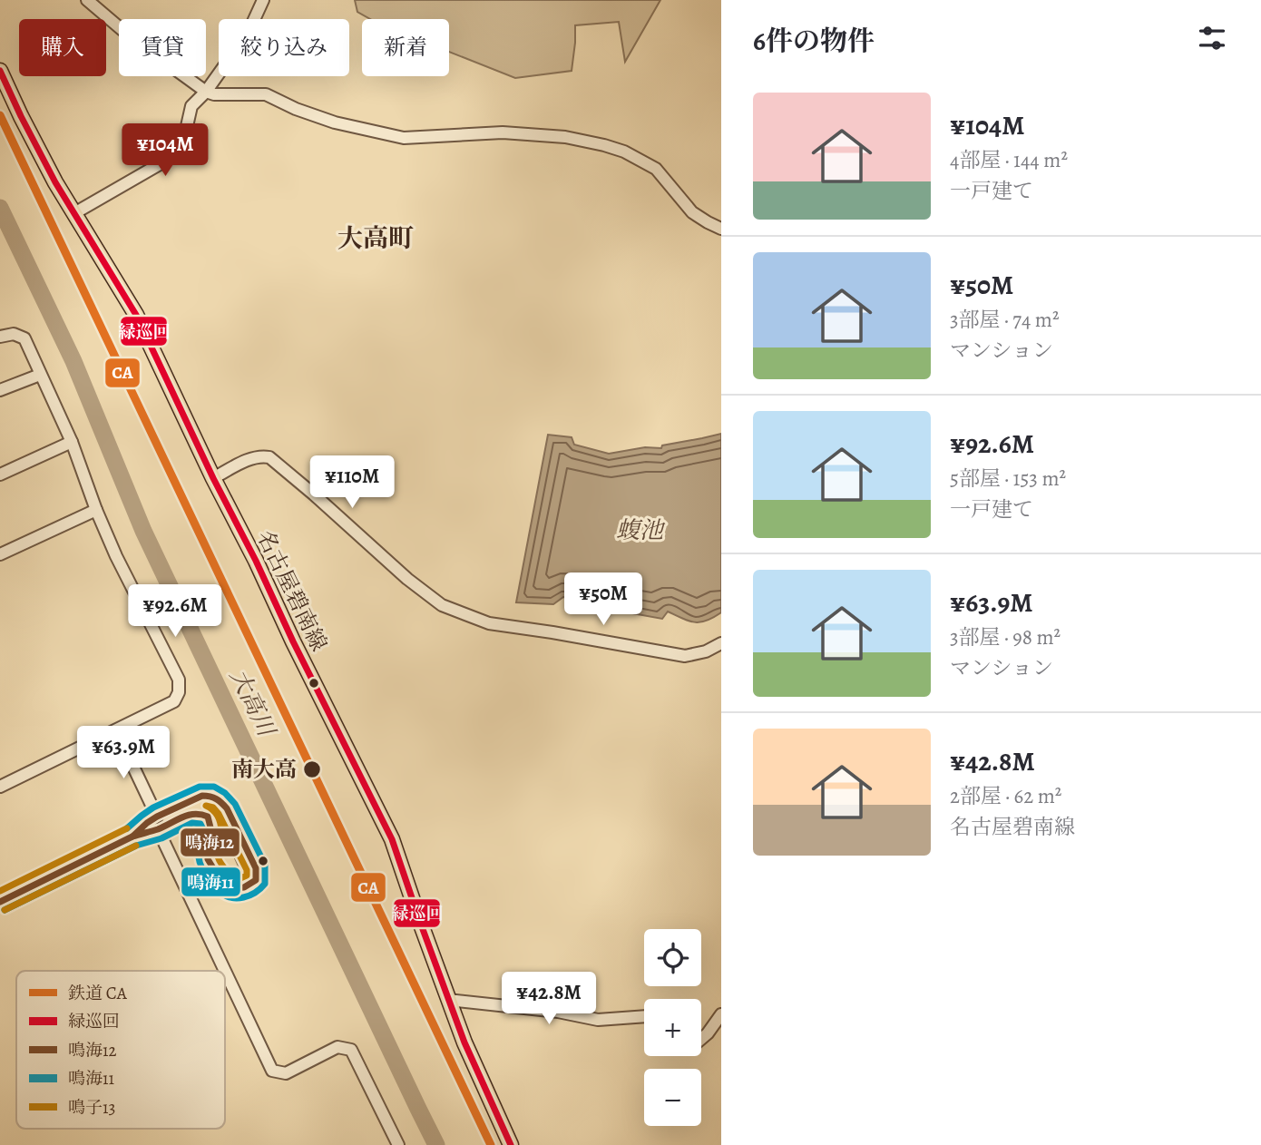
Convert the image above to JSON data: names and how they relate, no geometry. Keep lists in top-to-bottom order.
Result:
{
  "streets": {
    "main road": ["名古屋碧南線"]
  },
  "districts": ["大高町"],
  "water": ["蝮池", "大高川"],
  "places": ["南大高"],
  "lines": [
    "transit line 緑巡回",
    "rail line CA",
    "transit line 鳴海11",
    "transit line 鳴海12",
    "transit line 鳴子13"
  ],
  "legend": [
    "鉄道 CA",
    "緑巡回",
    "鳴海12",
    "鳴海11",
    "鳴子13"
  ],
  "page": {
    "heading": "6件の物件",
    "chip": [
      "購入",
      "賃貸",
      "絞り込み",
      "新着"
    ],
    "list": [
      {
        "name": "¥104M",
        "note": "4部屋 · 144 m² · 一戸建て"
      },
      {
        "name": "¥50M",
        "note": "3部屋 · 74 m² · マンション"
      },
      {
        "name": "¥92.6M",
        "note": "5部屋 · 153 m² · 一戸建て"
      },
      {
        "name": "¥63.9M",
        "note": "3部屋 · 98 m² · マンション"
      },
      {
        "name": "¥42.8M",
        "note": "2部屋 · 62 m² · 名古屋碧南線"
      }
    ],
    "price": [
      "¥104M",
      "¥110M",
      "¥50M",
      "¥92.6M",
      "¥63.9M",
      "¥42.8M"
    ],
    "map_buttons": ["+", "−"]
  }
}
